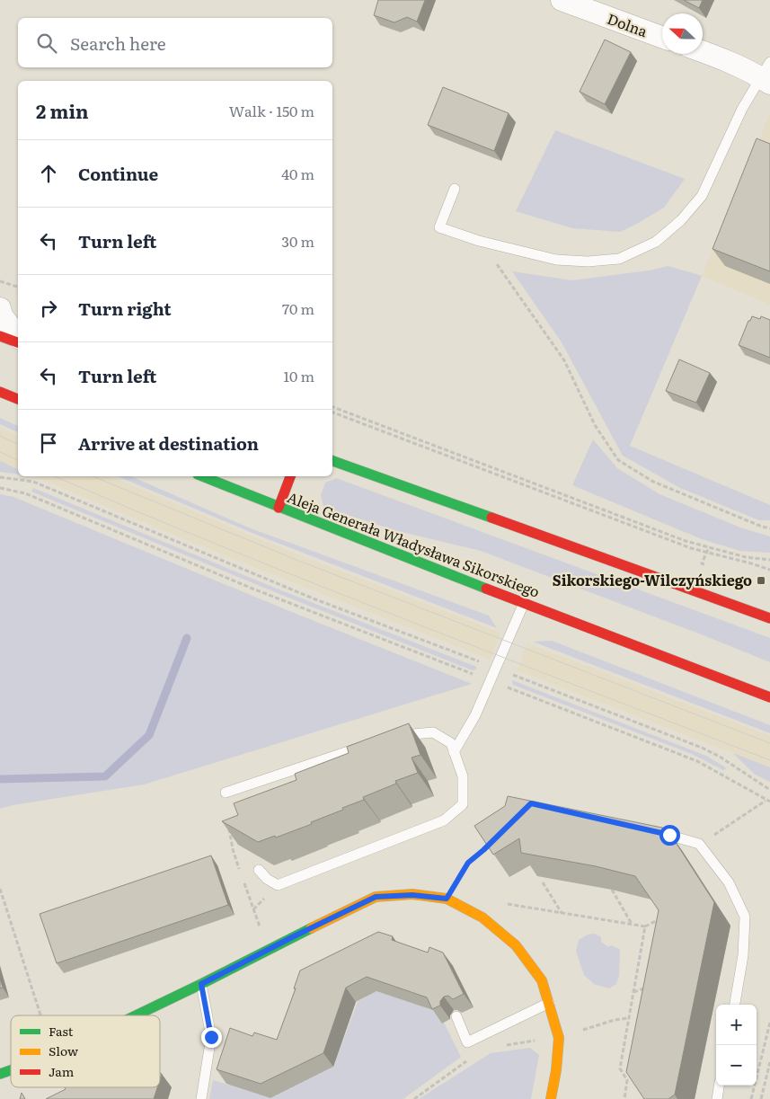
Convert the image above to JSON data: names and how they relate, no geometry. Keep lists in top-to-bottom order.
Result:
{
  "streets": {
    "main road": ["Aleja Generała Władysława Sikorskiego"],
    "street": ["Dolna"]
  },
  "places": {
    "transit": ["Sikorskiego-Wilczyńskiego"]
  },
  "legend": ["Fast", "Slow", "Jam"],
  "north": "left",
  "page": {
    "search": "Search here",
    "heading": ["2 min", "Walk · 150 m"],
    "list": [
      ["Continue", "40 m"],
      ["Turn left", "30 m"],
      ["Turn right", "70 m"],
      ["Turn left", "10 m"],
      "Arrive at destination"
    ],
    "map_buttons": ["+", "−"]
  }
}
